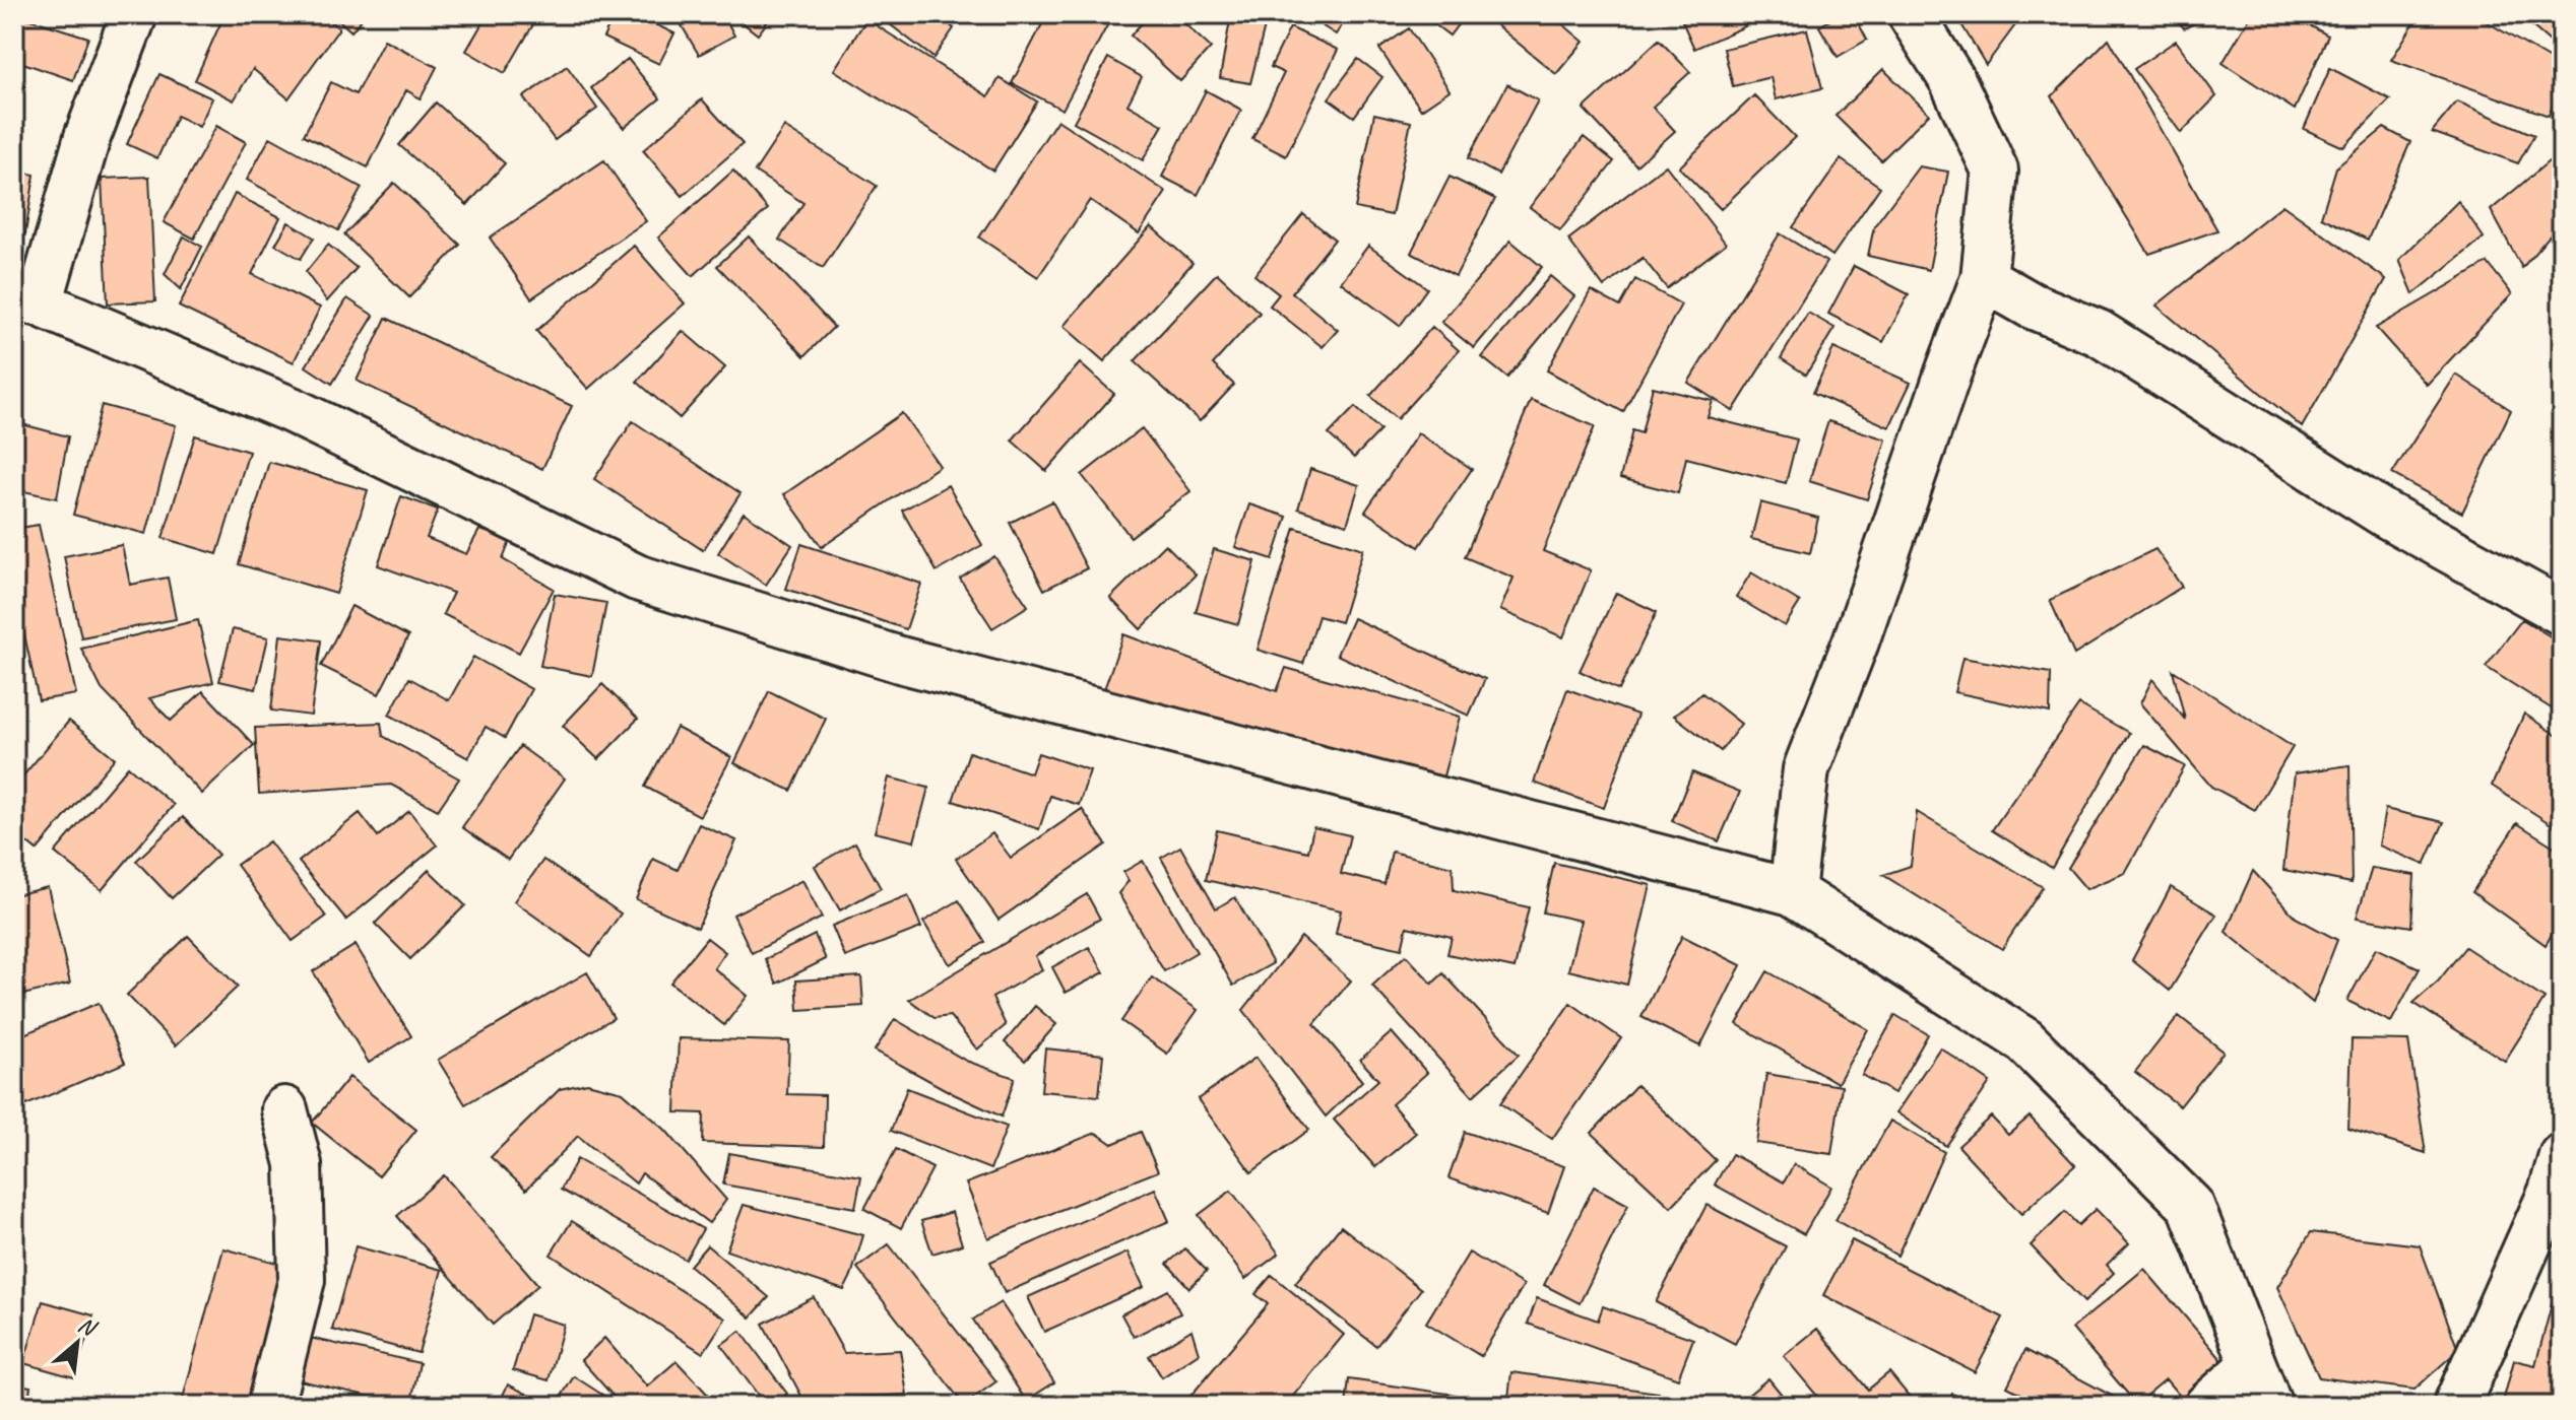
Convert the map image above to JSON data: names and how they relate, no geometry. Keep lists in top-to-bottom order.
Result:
{
  "north": "top right"
}
